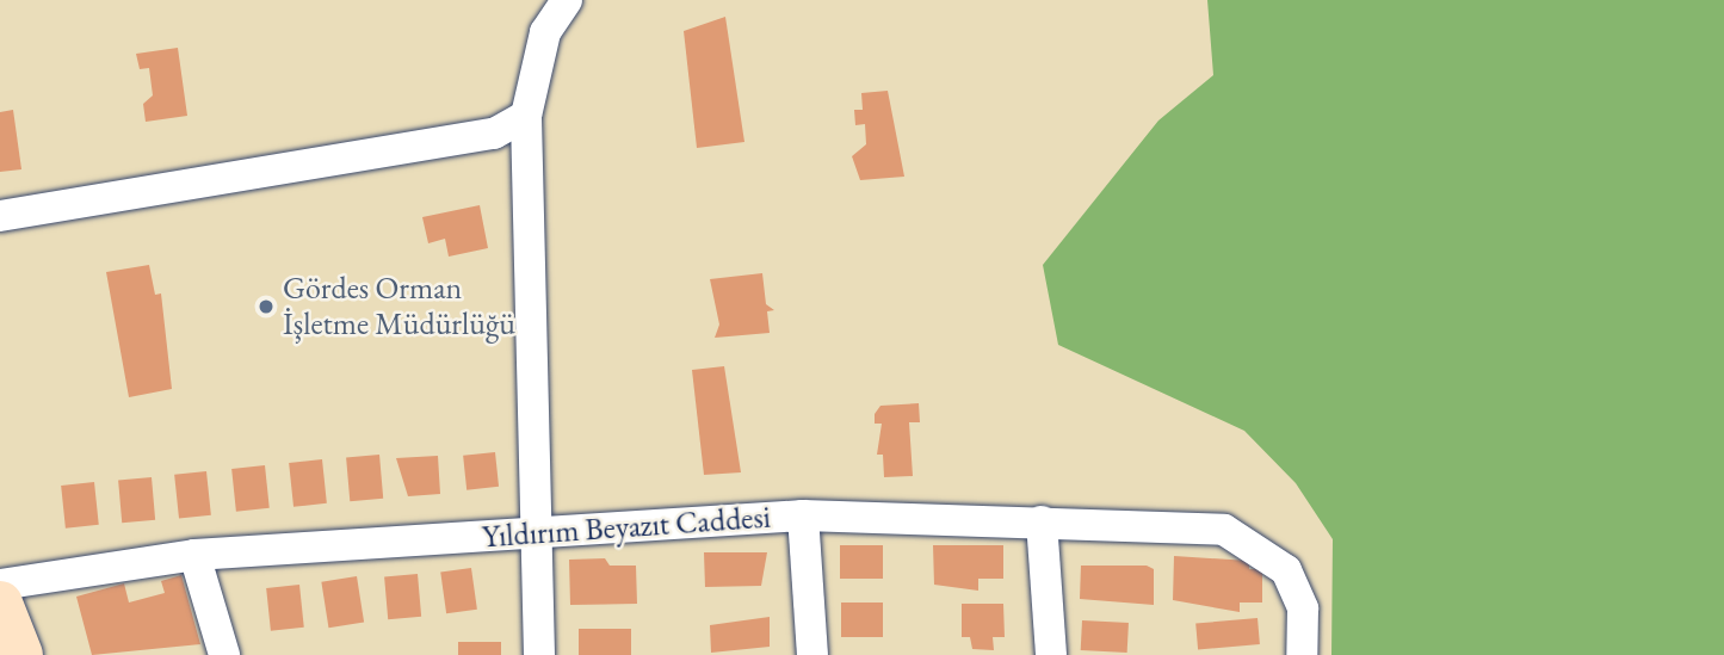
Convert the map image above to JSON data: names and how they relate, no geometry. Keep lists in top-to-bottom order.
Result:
{
  "streets": {
    "street": ["Yıldırım Beyazıt Caddesi"]
  },
  "places": ["Gördes Orman İşletme Müdürlüğü"]
}
